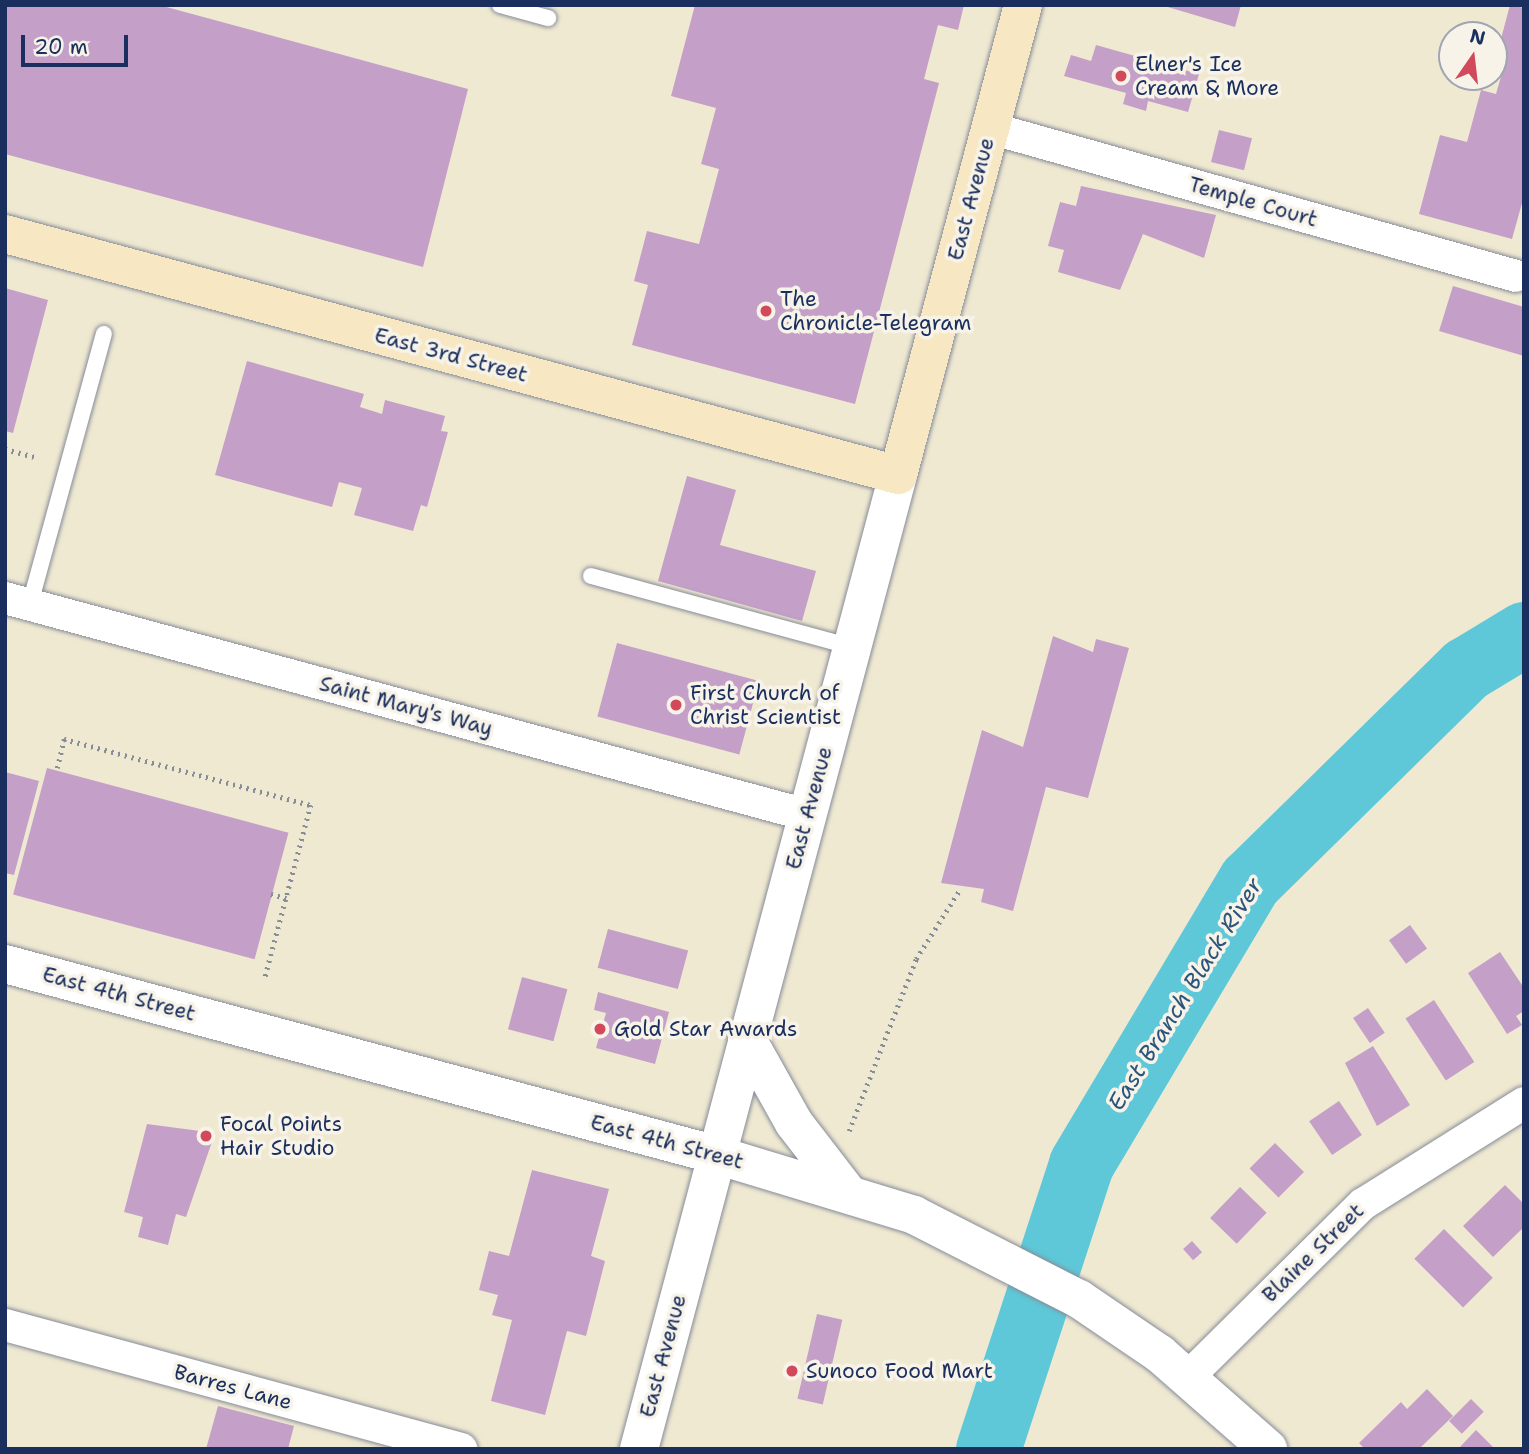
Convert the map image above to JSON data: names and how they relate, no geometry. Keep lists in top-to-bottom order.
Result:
{
  "streets": {
    "main road": ["East Avenue", "East 3rd Street"],
    "street": [
      "Temple Court",
      "Saint Mary's Way",
      "East 4th Street",
      "Blaine Street",
      "Barres Lane"
    ]
  },
  "crossings": [
    ["East Avenue", "Temple Court"],
    ["East Avenue", "East 3rd Street"],
    ["East Avenue", "Saint Mary's Way"],
    ["East Avenue", "East 4th Street"],
    ["East 4th Street", "Blaine Street"]
  ],
  "water": ["East Branch Black River"],
  "places": [
    "Elner's Ice Cream & More",
    "The Chronicle-Telegram",
    "First Church of Christ Scientist",
    "Gold Star Awards",
    "Focal Points Hair Studio",
    "Sunoco Food Mart"
  ],
  "scale_bar": "20 m",
  "north": "top"
}
